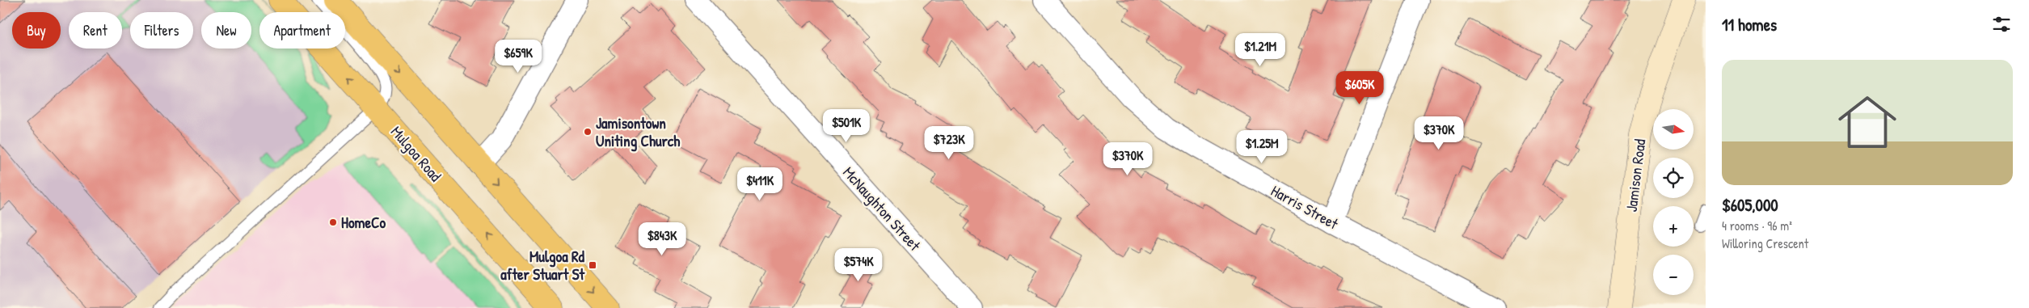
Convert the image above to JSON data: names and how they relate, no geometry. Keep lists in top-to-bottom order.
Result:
{
  "streets": {
    "main road": ["Mulgoa Road"],
    "street": ["Jamison Road", "Harris Street", "McNaughton Street"]
  },
  "places": {
    "other": ["Jamisontown Uniting Church", "HomeCo"],
    "transit": ["Mulgoa Rd after Stuart St"]
  },
  "north": "right",
  "page": {
    "heading": "11 homes",
    "chip": [
      "Buy",
      "Rent",
      "Filters",
      "New",
      "Apartment"
    ],
    "price": [
      "$1.21M",
      "$659K",
      "$605K",
      "$501K",
      "$370K",
      "$723K",
      "$1.25M",
      "$370K",
      "$411K",
      "$843K",
      "$574K"
    ],
    "list": [
      {
        "name": "$605,000",
        "note": "4 rooms · 96 m² · Willoring Crescent"
      }
    ],
    "map_buttons": ["+", "−"]
  }
}
